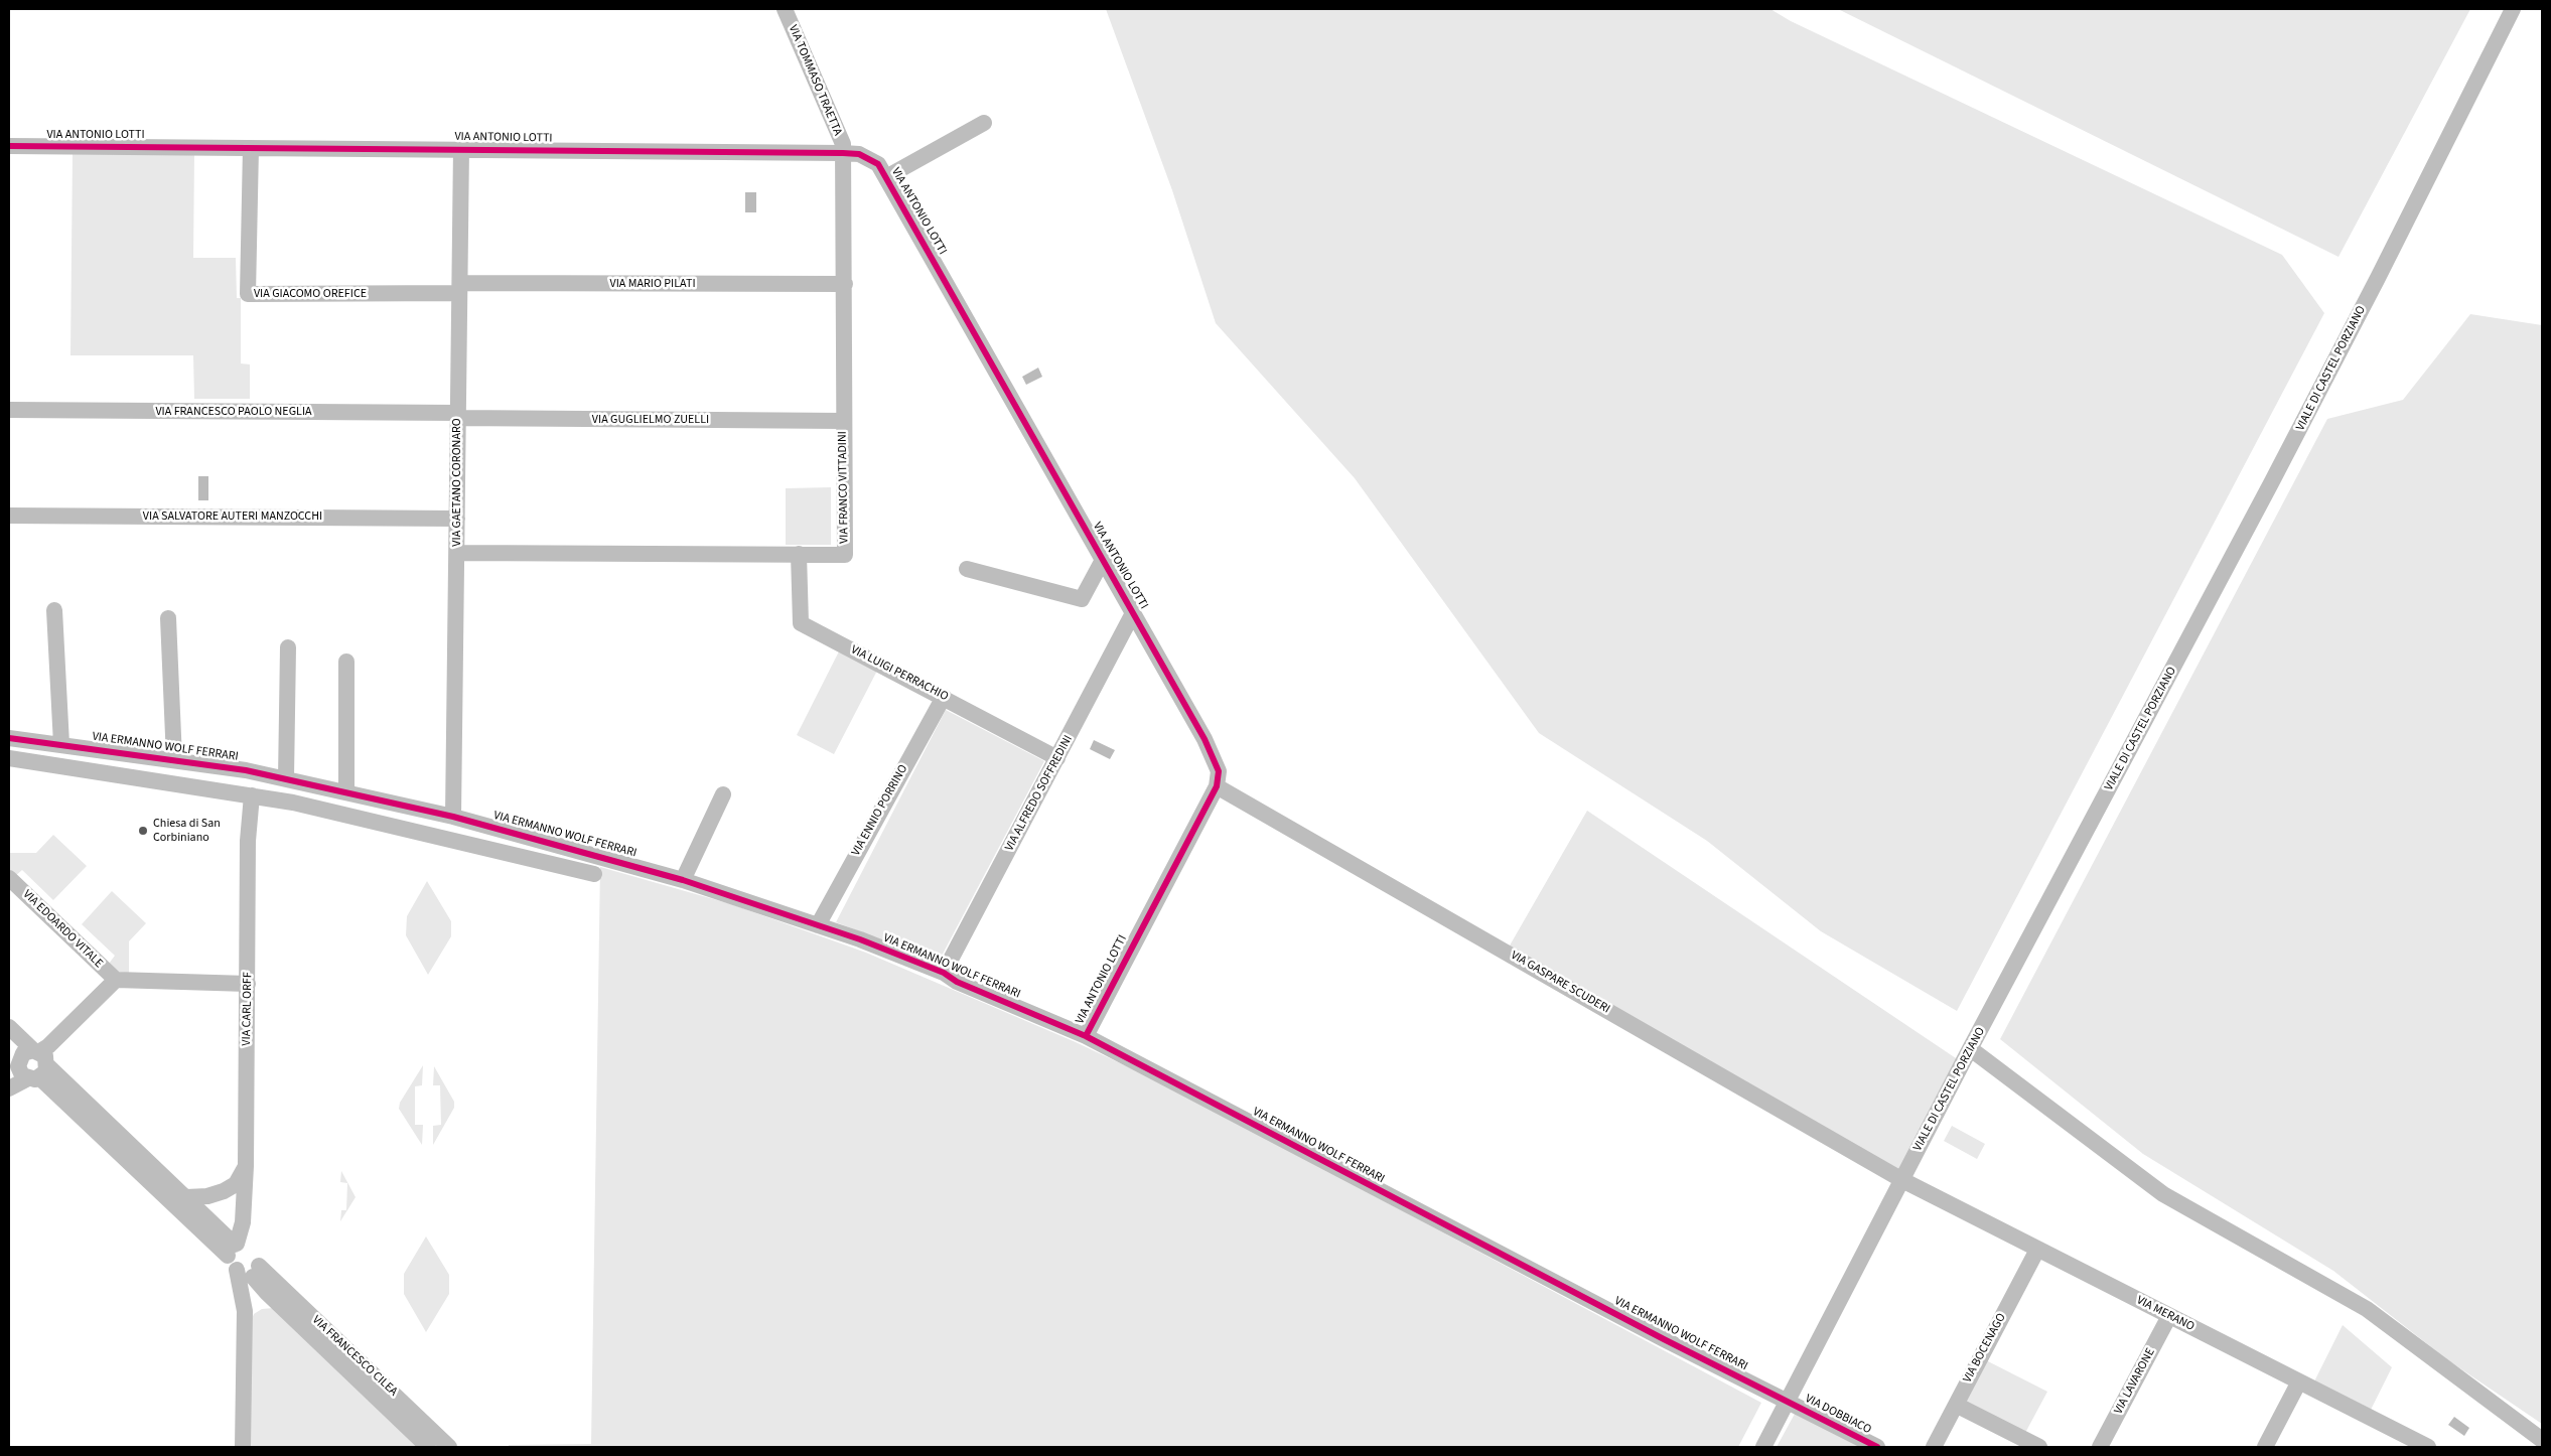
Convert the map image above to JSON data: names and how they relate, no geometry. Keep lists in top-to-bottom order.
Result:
{
  "streets": {
    "street": [
      "VIA TOMMASO TRAETTA",
      "VIA ANTONIO LOTTI",
      "VIA MARIO PILATI",
      "VIA GIACOMO OREFICE",
      "VIALE DI CASTEL PORZIANO",
      "VIA FRANCESCO PAOLO NEGLIA",
      "VIA GUGLIELMO ZUELLI",
      "VIA GAETANO CORONARO",
      "VIA FRANCO VITTADINI",
      "VIA SALVATORE AUTERI MANZOCCHI",
      "VIA LUIGI PERRACHIO",
      "VIA ERMANNO WOLF FERRARI",
      "VIA ALFREDO SOFFREDINI",
      "VIA ENNIO PORRINO",
      "VIA EDOARDO VITALE",
      "VIA GASPARE SCUDERI",
      "VIA CARL ORFF",
      "VIA MERANO",
      "VIA BOCENAGO",
      "VIA FRANCESCO CILEA",
      "VIA LAVARONE",
      "VIA DOBBIACO"
    ]
  },
  "crossings": [
    ["VIA TOMMASO TRAETTA", "VIA ANTONIO LOTTI"],
    ["VIA TOMMASO TRAETTA", "VIA FRANCO VITTADINI"],
    ["VIA ANTONIO LOTTI", "VIA GIACOMO OREFICE"],
    ["VIA ANTONIO LOTTI", "VIA GAETANO CORONARO"],
    ["VIA ANTONIO LOTTI", "VIA FRANCO VITTADINI"],
    ["VIA ANTONIO LOTTI", "VIA ERMANNO WOLF FERRARI"],
    ["VIA ANTONIO LOTTI", "VIA ALFREDO SOFFREDINI"],
    ["VIA ANTONIO LOTTI", "VIA GASPARE SCUDERI"],
    ["VIA MARIO PILATI", "VIA GIACOMO OREFICE"],
    ["VIA MARIO PILATI", "VIA GAETANO CORONARO"],
    ["VIA MARIO PILATI", "VIA FRANCO VITTADINI"],
    ["VIA GIACOMO OREFICE", "VIA GAETANO CORONARO"],
    ["VIALE DI CASTEL PORZIANO", "VIA ERMANNO WOLF FERRARI"],
    ["VIALE DI CASTEL PORZIANO", "VIA GASPARE SCUDERI"],
    ["VIALE DI CASTEL PORZIANO", "VIA MERANO"],
    ["VIALE DI CASTEL PORZIANO", "VIA DOBBIACO"],
    ["VIA FRANCESCO PAOLO NEGLIA", "VIA GUGLIELMO ZUELLI"],
    ["VIA FRANCESCO PAOLO NEGLIA", "VIA GAETANO CORONARO"],
    ["VIA GUGLIELMO ZUELLI", "VIA GAETANO CORONARO"],
    ["VIA GUGLIELMO ZUELLI", "VIA FRANCO VITTADINI"],
    ["VIA GAETANO CORONARO", "VIA FRANCO VITTADINI"],
    ["VIA GAETANO CORONARO", "VIA SALVATORE AUTERI MANZOCCHI"],
    ["VIA GAETANO CORONARO", "VIA ERMANNO WOLF FERRARI"],
    ["VIA FRANCO VITTADINI", "VIA LUIGI PERRACHIO"],
    ["VIA LUIGI PERRACHIO", "VIA ALFREDO SOFFREDINI"],
    ["VIA LUIGI PERRACHIO", "VIA ENNIO PORRINO"],
    ["VIA ERMANNO WOLF FERRARI", "VIA ALFREDO SOFFREDINI"],
    ["VIA ERMANNO WOLF FERRARI", "VIA ENNIO PORRINO"],
    ["VIA ERMANNO WOLF FERRARI", "VIA DOBBIACO"],
    ["VIA GASPARE SCUDERI", "VIA MERANO"],
    ["VIA CARL ORFF", "VIA FRANCESCO CILEA"],
    ["VIA MERANO", "VIA BOCENAGO"],
    ["VIA MERANO", "VIA LAVARONE"]
  ],
  "places": ["Chiesa di San Corbiniano"]
}
